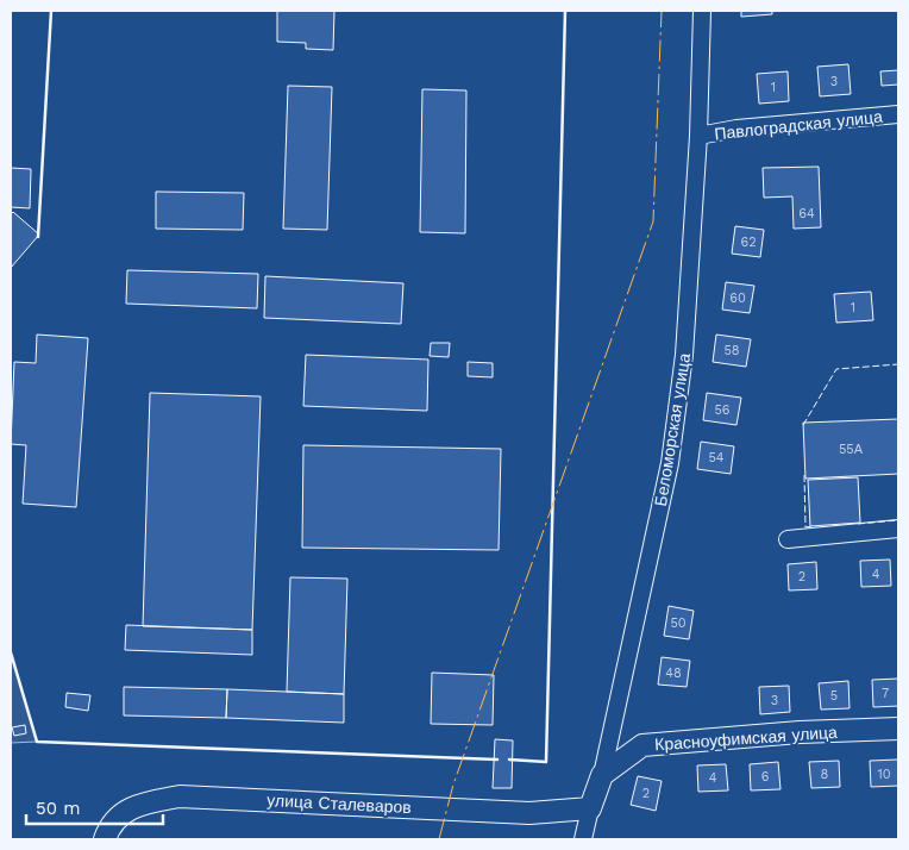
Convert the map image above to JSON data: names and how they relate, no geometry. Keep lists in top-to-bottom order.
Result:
{
  "streets": {
    "street": [
      "Павлоградская улица",
      "Беломорская улица",
      "Красноуфимская улица",
      "улица Сталеваров"
    ]
  },
  "crossings": [
    ["Павлоградская улица", "Беломорская улица"],
    ["Беломорская улица", "Красноуфимская улица"],
    ["Беломорская улица", "улица Сталеваров"]
  ],
  "house_numbers": [
    "3",
    "1",
    "64",
    "62",
    "60",
    "1",
    "58",
    "56",
    "55А",
    "54",
    "4",
    "2",
    "50",
    "48",
    "7",
    "5",
    "3",
    "8",
    "10",
    "6",
    "4",
    "2"
  ],
  "scale_bar": "50 m"
}
